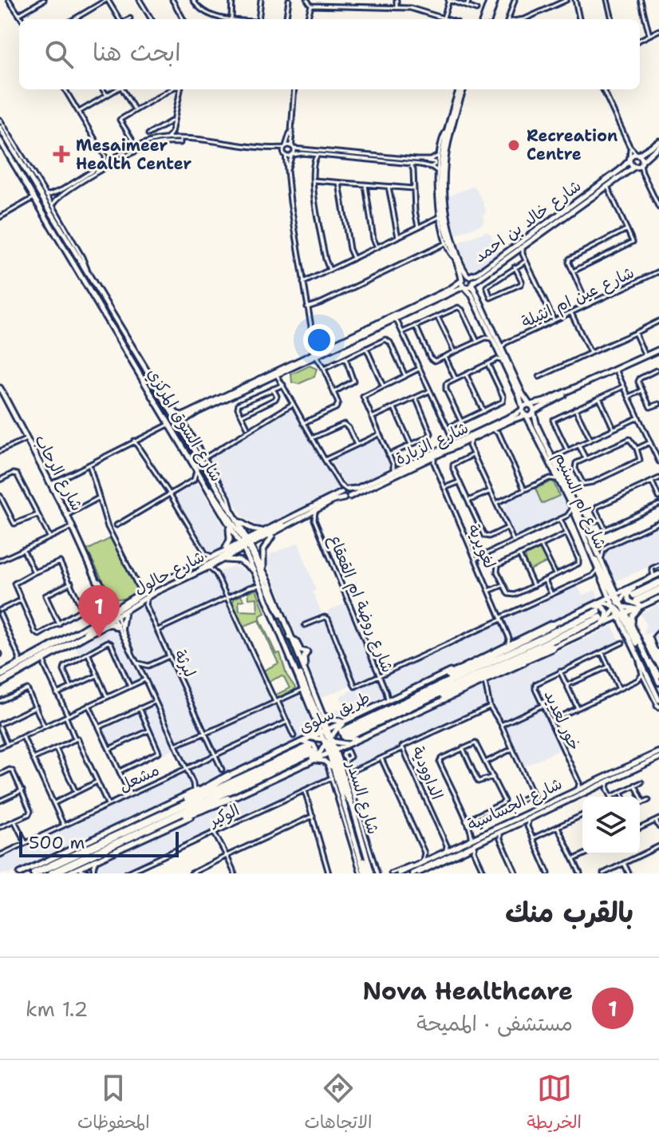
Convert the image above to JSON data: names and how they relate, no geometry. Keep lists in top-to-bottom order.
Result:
{
  "streets": {
    "highway": ["طريق سلوى"],
    "main road": [
      "شارع خالد بن احمد",
      "شارع السوق المركزي",
      "شارع الزبارة",
      "شارع الرحاب",
      "شارع ام السنيم",
      "شارع حالول",
      "شارع السدر",
      "شارع الجساسية"
    ],
    "street": [
      "شارع عين ام انثيلة",
      "لغويرية",
      "شارع روضة ام القعقاع",
      "لبرثة",
      "خور لعديد",
      "الداوودية",
      "مشعل",
      "الوكير"
    ]
  },
  "crossings": [
    ["شارع السوق المركزي", "شارع الزبارة"],
    ["شارع السوق المركزي", "شارع حالول"],
    ["شارع السوق المركزي", "طريق سلوى"],
    ["شارع السوق المركزي", "شارع السدر"],
    ["شارع الزبارة", "شارع ام السنيم"],
    ["شارع الزبارة", "شارع حالول"],
    ["شارع الزبارة", "شارع روضة ام القعقاع"],
    ["شارع الرحاب", "شارع حالول"],
    ["شارع الرحاب", "طريق سلوى"],
    ["شارع الرحاب", "مشعل"],
    ["شارع ام السنيم", "طريق سلوى"],
    ["لغويرية", "طريق سلوى"],
    ["شارع روضة ام القعقاع", "طريق سلوى"],
    ["لبرثة", "مشعل"],
    ["طريق سلوى", "شارع السدر"],
    ["شارع السدر", "الوكير"]
  ],
  "places": {
    "other": ["Recreation Centre"],
    "health": ["Mesaimeer Health Center"]
  },
  "scale_bar": "500 m",
  "page": {
    "search": "ابحث هنا",
    "pins": "1",
    "scale": "500 m",
    "heading": "بالقرب منك",
    "list": [
      {
        "mark": "1",
        "name": "Nova Healthcare",
        "note": "مستشفى · المميحة",
        "value": "1.2 km"
      }
    ],
    "nav": ["الخريطة", "الاتجاهات", "المحفوظات"]
  }
}
